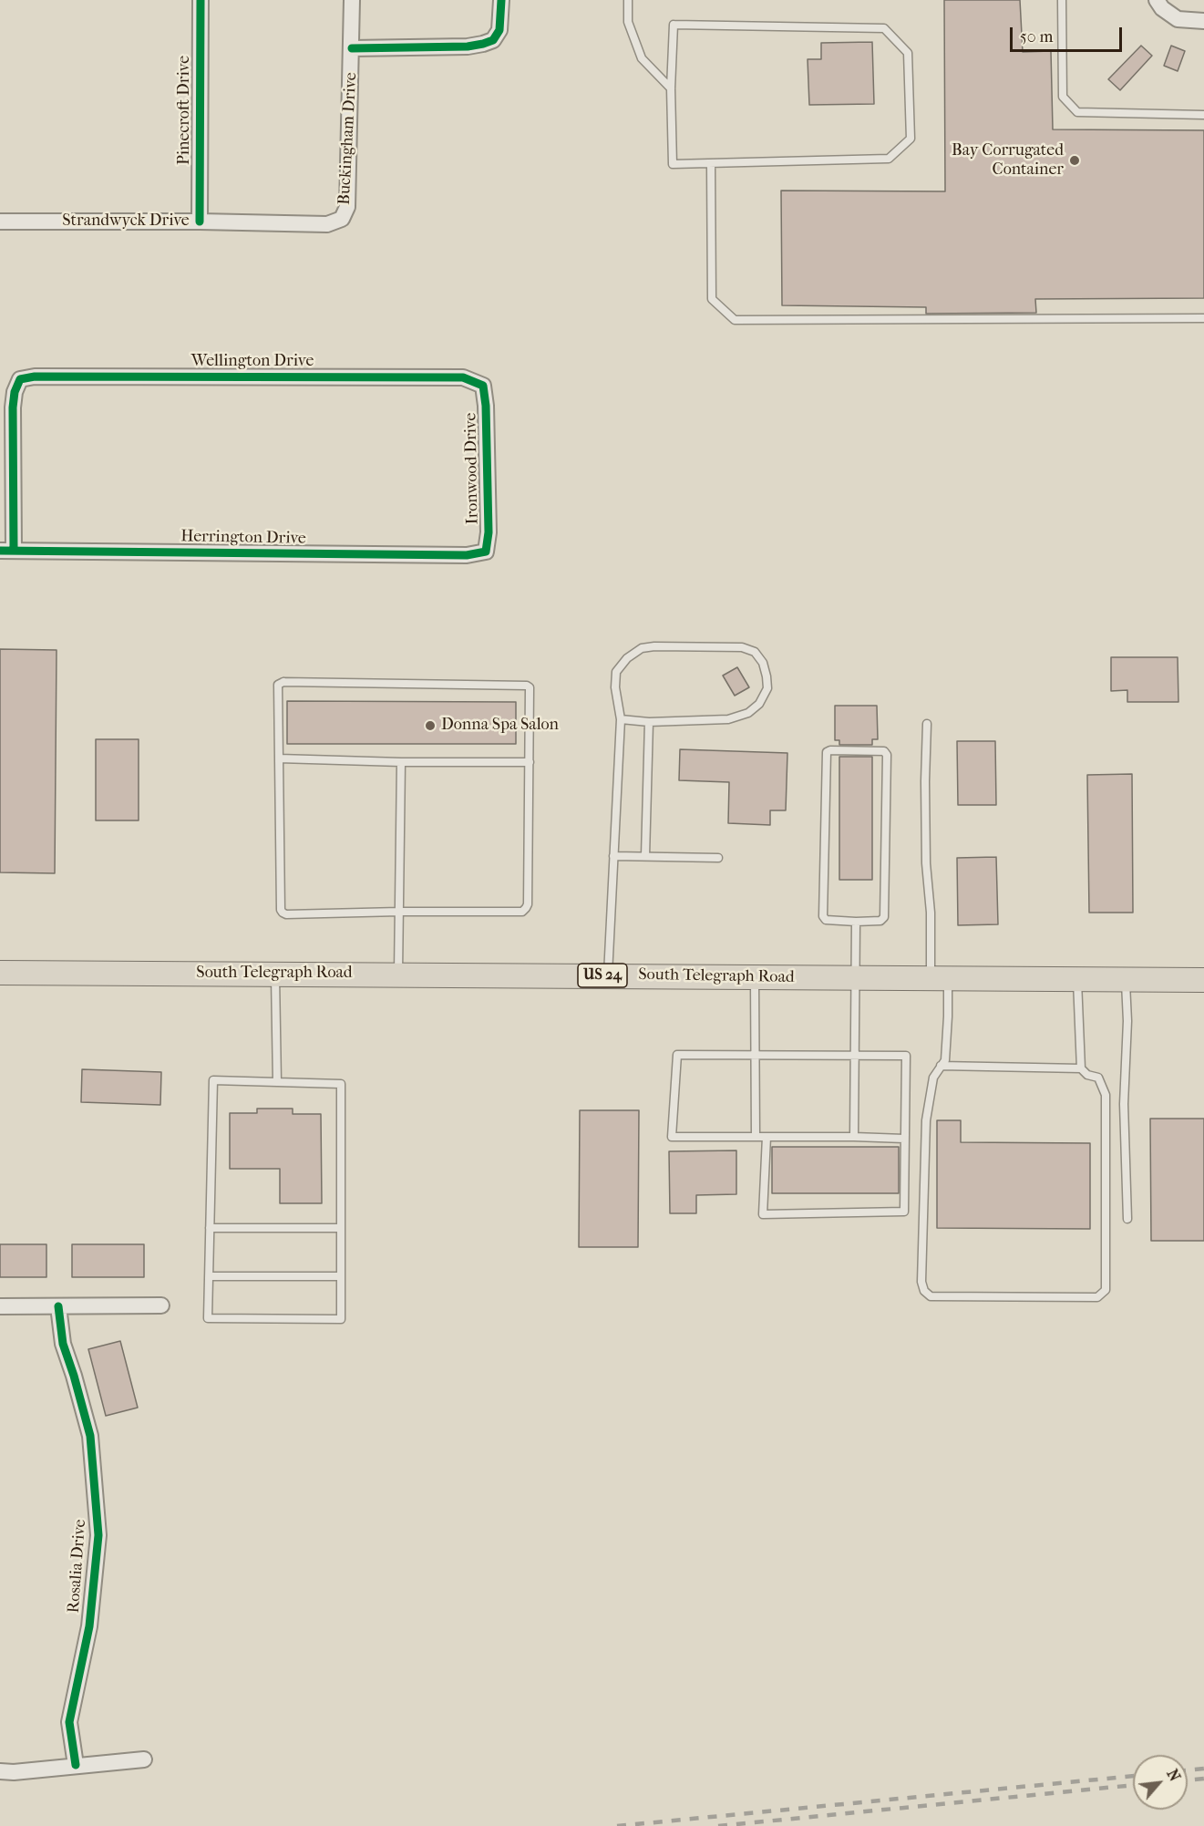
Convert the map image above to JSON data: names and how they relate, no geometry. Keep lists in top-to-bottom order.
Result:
{
  "streets": {
    "main road": ["South Telegraph Road", "US 24"],
    "street": [
      "Pinecroft Drive",
      "Buckingham Drive",
      "Strandwyck Drive",
      "Wellington Drive",
      "Ironwood Drive",
      "Herrington Drive",
      "Rosalia Drive"
    ]
  },
  "crossings": [
    ["Pinecroft Drive", "Strandwyck Drive"],
    ["Buckingham Drive", "Strandwyck Drive"],
    ["Wellington Drive", "Ironwood Drive"],
    ["Wellington Drive", "Herrington Drive"],
    ["Ironwood Drive", "Herrington Drive"]
  ],
  "places": ["Bay Corrugated Container", "Donna Spa Salon"],
  "scale_bar": "50 m",
  "north": "top right"
}
